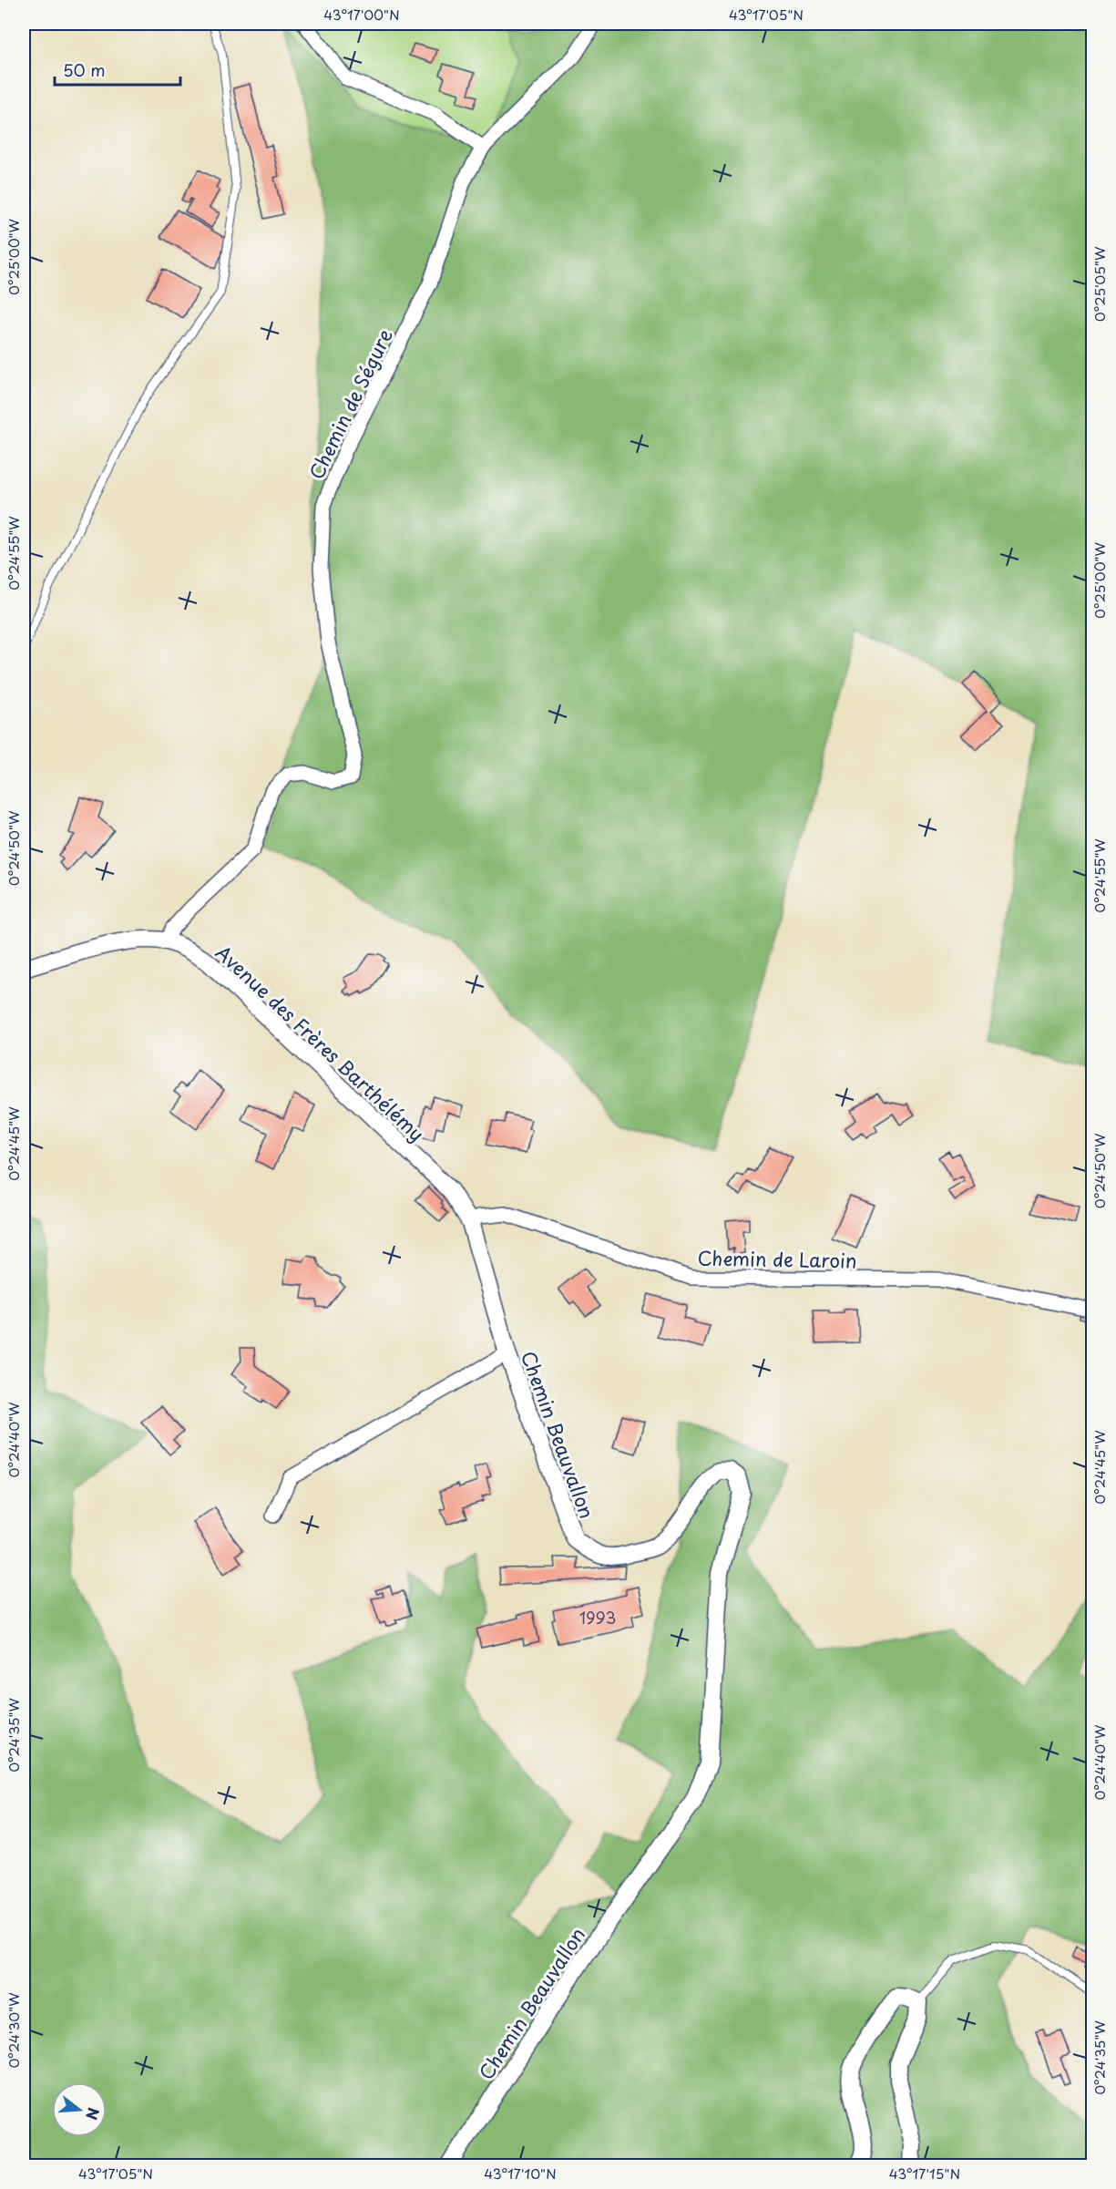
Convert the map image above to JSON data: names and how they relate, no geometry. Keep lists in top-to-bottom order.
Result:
{
  "streets": {
    "street": [
      "Chemin de Ségure",
      "Avenue des Frères Barthélémy",
      "Chemin de Laroin",
      "Chemin Beauvallon"
    ]
  },
  "crossings": [
    ["Chemin de Ségure", "Avenue des Frères Barthélémy"],
    ["Avenue des Frères Barthélémy", "Chemin de Laroin"],
    ["Avenue des Frères Barthélémy", "Chemin Beauvallon"],
    ["Chemin de Laroin", "Chemin Beauvallon"]
  ],
  "house_numbers": ["1993"],
  "scale_bar": "50 m",
  "north": "right",
  "coordinates": [
    "43°17'00\"N",
    "43°17'05\"N",
    "0°25'00\"W",
    "0°25'05\"W",
    "0°24'55\"W",
    "0°24'50\"W",
    "0°24'45\"W",
    "0°24'40\"W",
    "0°24'35\"W",
    "0°24'30\"W",
    "43°17'10\"N",
    "43°17'15\"N"
  ]
}
